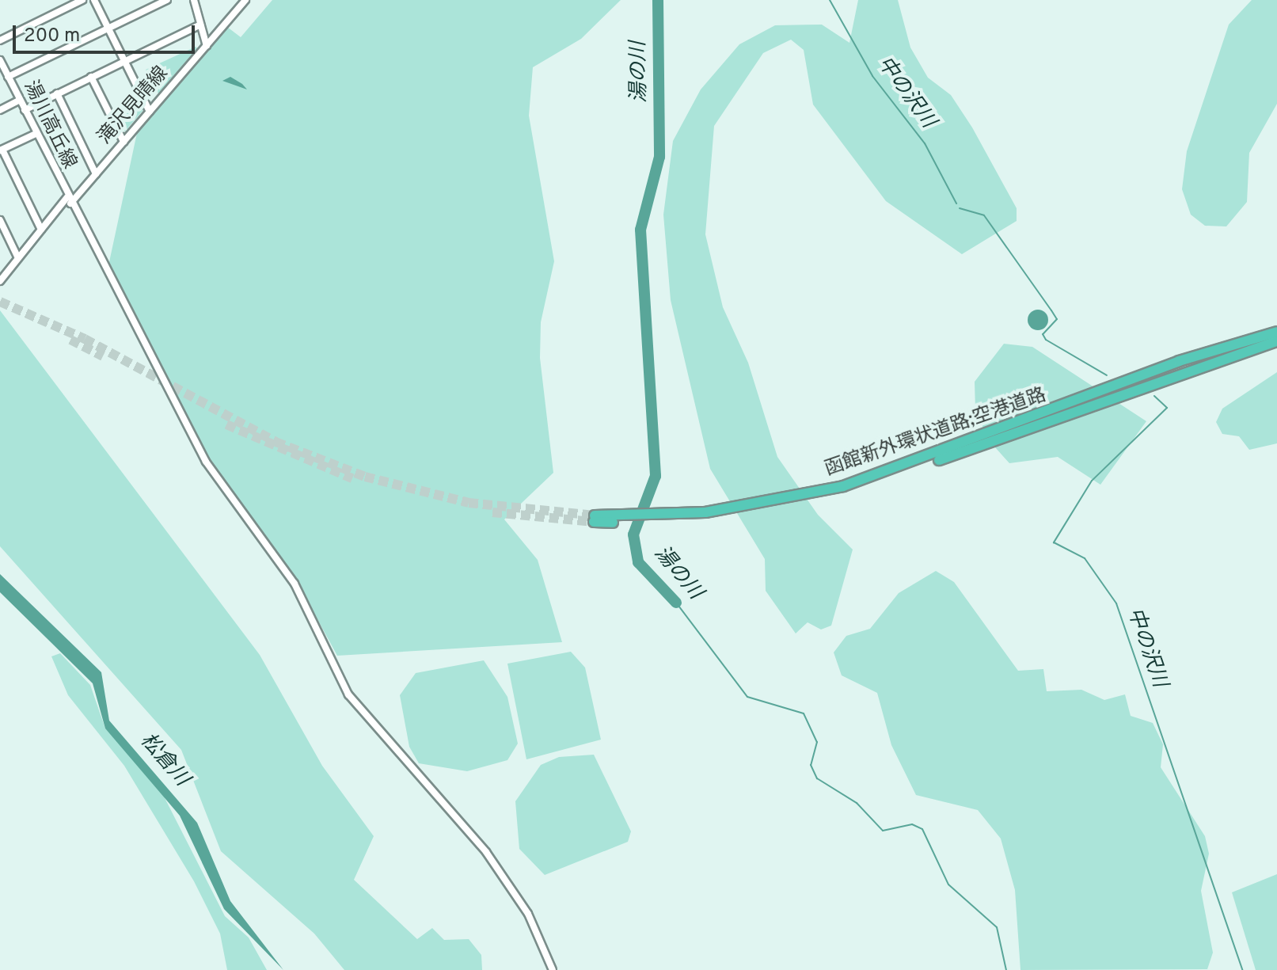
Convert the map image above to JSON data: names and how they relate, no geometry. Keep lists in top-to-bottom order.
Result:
{
  "streets": {
    "highway": ["函館新外環状道路;空港道路"],
    "street": ["滝沢見晴線", "湯川高丘線"]
  },
  "crossings": [
    ["滝沢見晴線", "湯川高丘線"]
  ],
  "water": ["湯の川", "中の沢川", "松倉川"],
  "scale_bar": "200 m"
}
